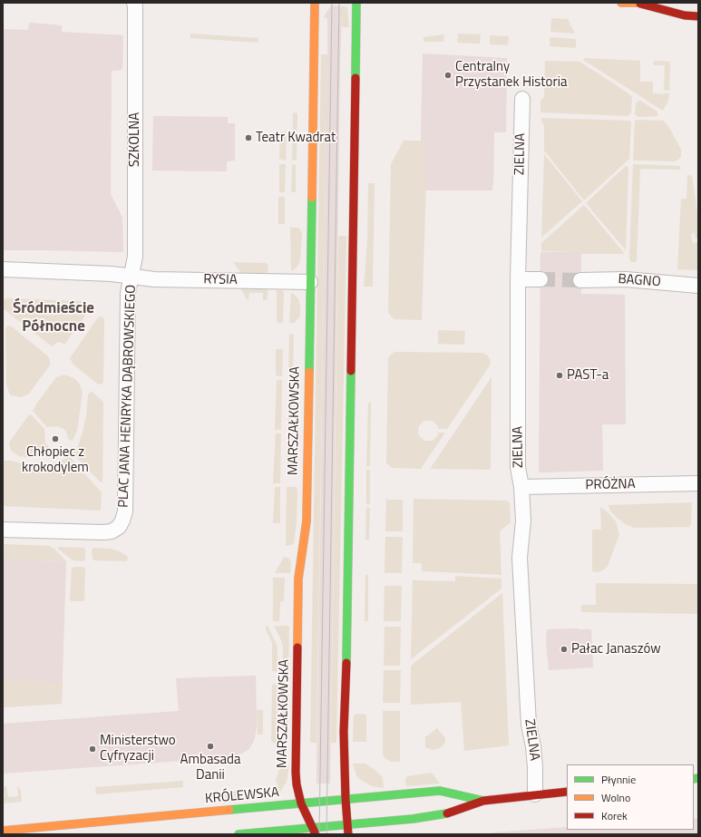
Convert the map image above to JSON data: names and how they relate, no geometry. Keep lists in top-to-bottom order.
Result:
{
  "streets": {
    "main road": ["MARSZAŁKOWSKA", "KRÓLEWSKA"],
    "street": [
      "SZKOLNA",
      "ZIELNA",
      "RYSIA",
      "BAGNO",
      "PLAC JANA HENRYKA DĄBROWSKIEGO",
      "PRÓŻNA"
    ]
  },
  "crossings": [
    ["SZKOLNA", "RYSIA"],
    ["SZKOLNA", "PLAC JANA HENRYKA DĄBROWSKIEGO"],
    ["ZIELNA", "PRÓŻNA"],
    ["ZIELNA", "KRÓLEWSKA"],
    ["RYSIA", "PLAC JANA HENRYKA DĄBROWSKIEGO"],
    ["RYSIA", "MARSZAŁKOWSKA"],
    ["MARSZAŁKOWSKA", "KRÓLEWSKA"]
  ],
  "districts": ["Śródmieście Północne"],
  "places": [
    "Centralny Przystanek Historia",
    "Teatr Kwadrat",
    "PAST-a",
    "Chłopiec z krokodylem",
    "Pałac Janaszów",
    "Ambasada Danii",
    "Ministerstwo Cyfryzacji"
  ],
  "legend": ["Płynnie", "Wolno", "Korek"]
}
